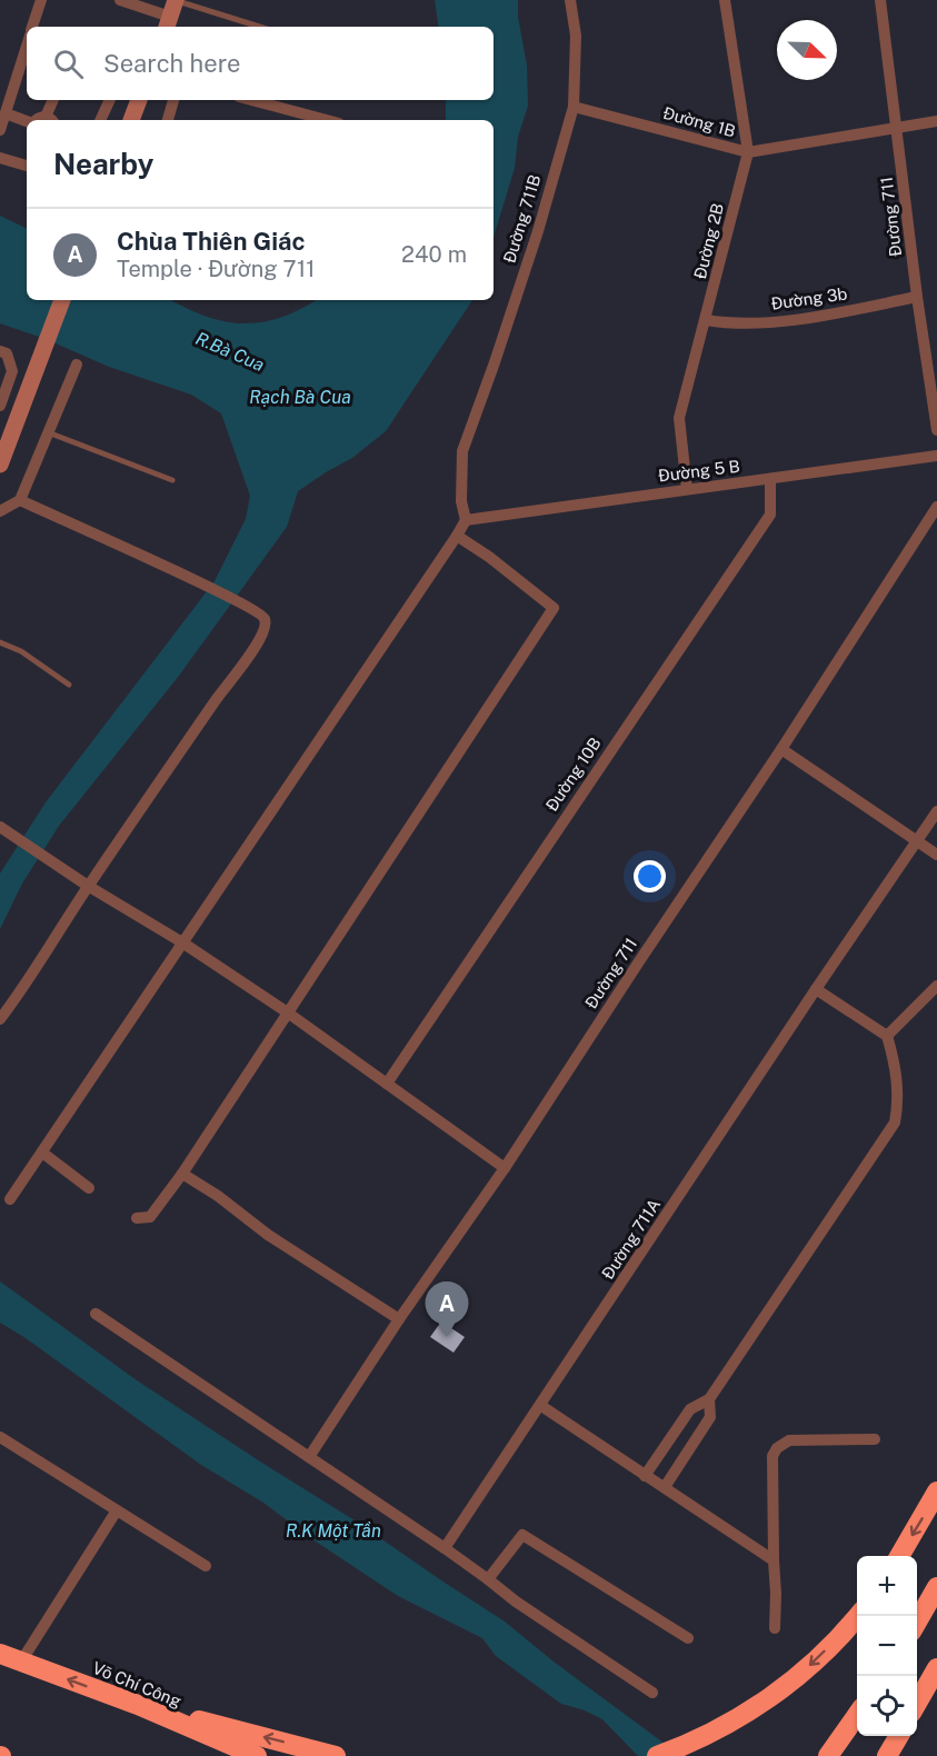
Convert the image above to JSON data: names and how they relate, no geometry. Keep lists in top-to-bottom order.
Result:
{
  "streets": {
    "highway": ["Võ Chí Công"],
    "street": [
      "Đường 1B",
      "Đường 711",
      "Đường 711B",
      "Đường 2B",
      "Đường 3b",
      "Đường 5 B",
      "Đường 10B",
      "Đường 711A"
    ]
  },
  "crossings": [
    ["Đường 1B", "Đường 711"],
    ["Đường 1B", "Đường 711B"],
    ["Đường 1B", "Đường 2B"],
    ["Đường 711", "Đường 3b"],
    ["Đường 711B", "Đường 5 B"],
    ["Đường 2B", "Đường 3b"],
    ["Đường 2B", "Đường 5 B"],
    ["Đường 5 B", "Đường 10B"]
  ],
  "one_way": ["Võ Chí Công"],
  "water": ["R.Bà Cua", "Rạch Bà Cua", "R.K Một Tần"],
  "north": "bottom right",
  "page": {
    "search": "Search here",
    "heading": "Nearby",
    "list": [
      {
        "mark": "A",
        "name": "Chùa Thiên Giác",
        "note": "Temple · Đường 711",
        "value": "240 m"
      }
    ],
    "pins": "A",
    "map_buttons": ["+", "−"]
  }
}
